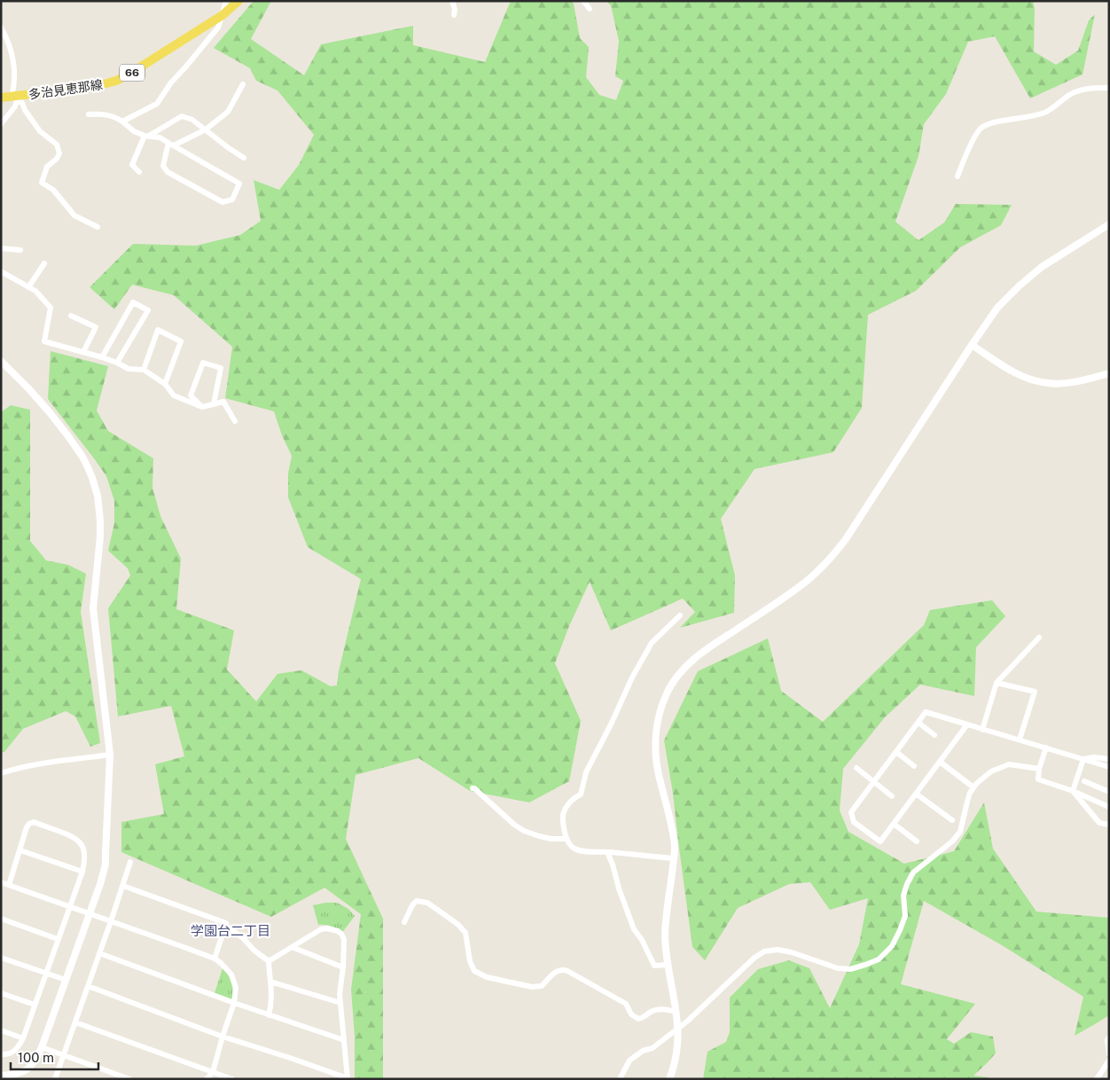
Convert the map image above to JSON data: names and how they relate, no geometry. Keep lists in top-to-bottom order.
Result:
{
  "streets": {
    "main road": ["66", "多治見恵那線"]
  },
  "districts": ["学園台二丁目"],
  "scale_bar": "100 m"
}
